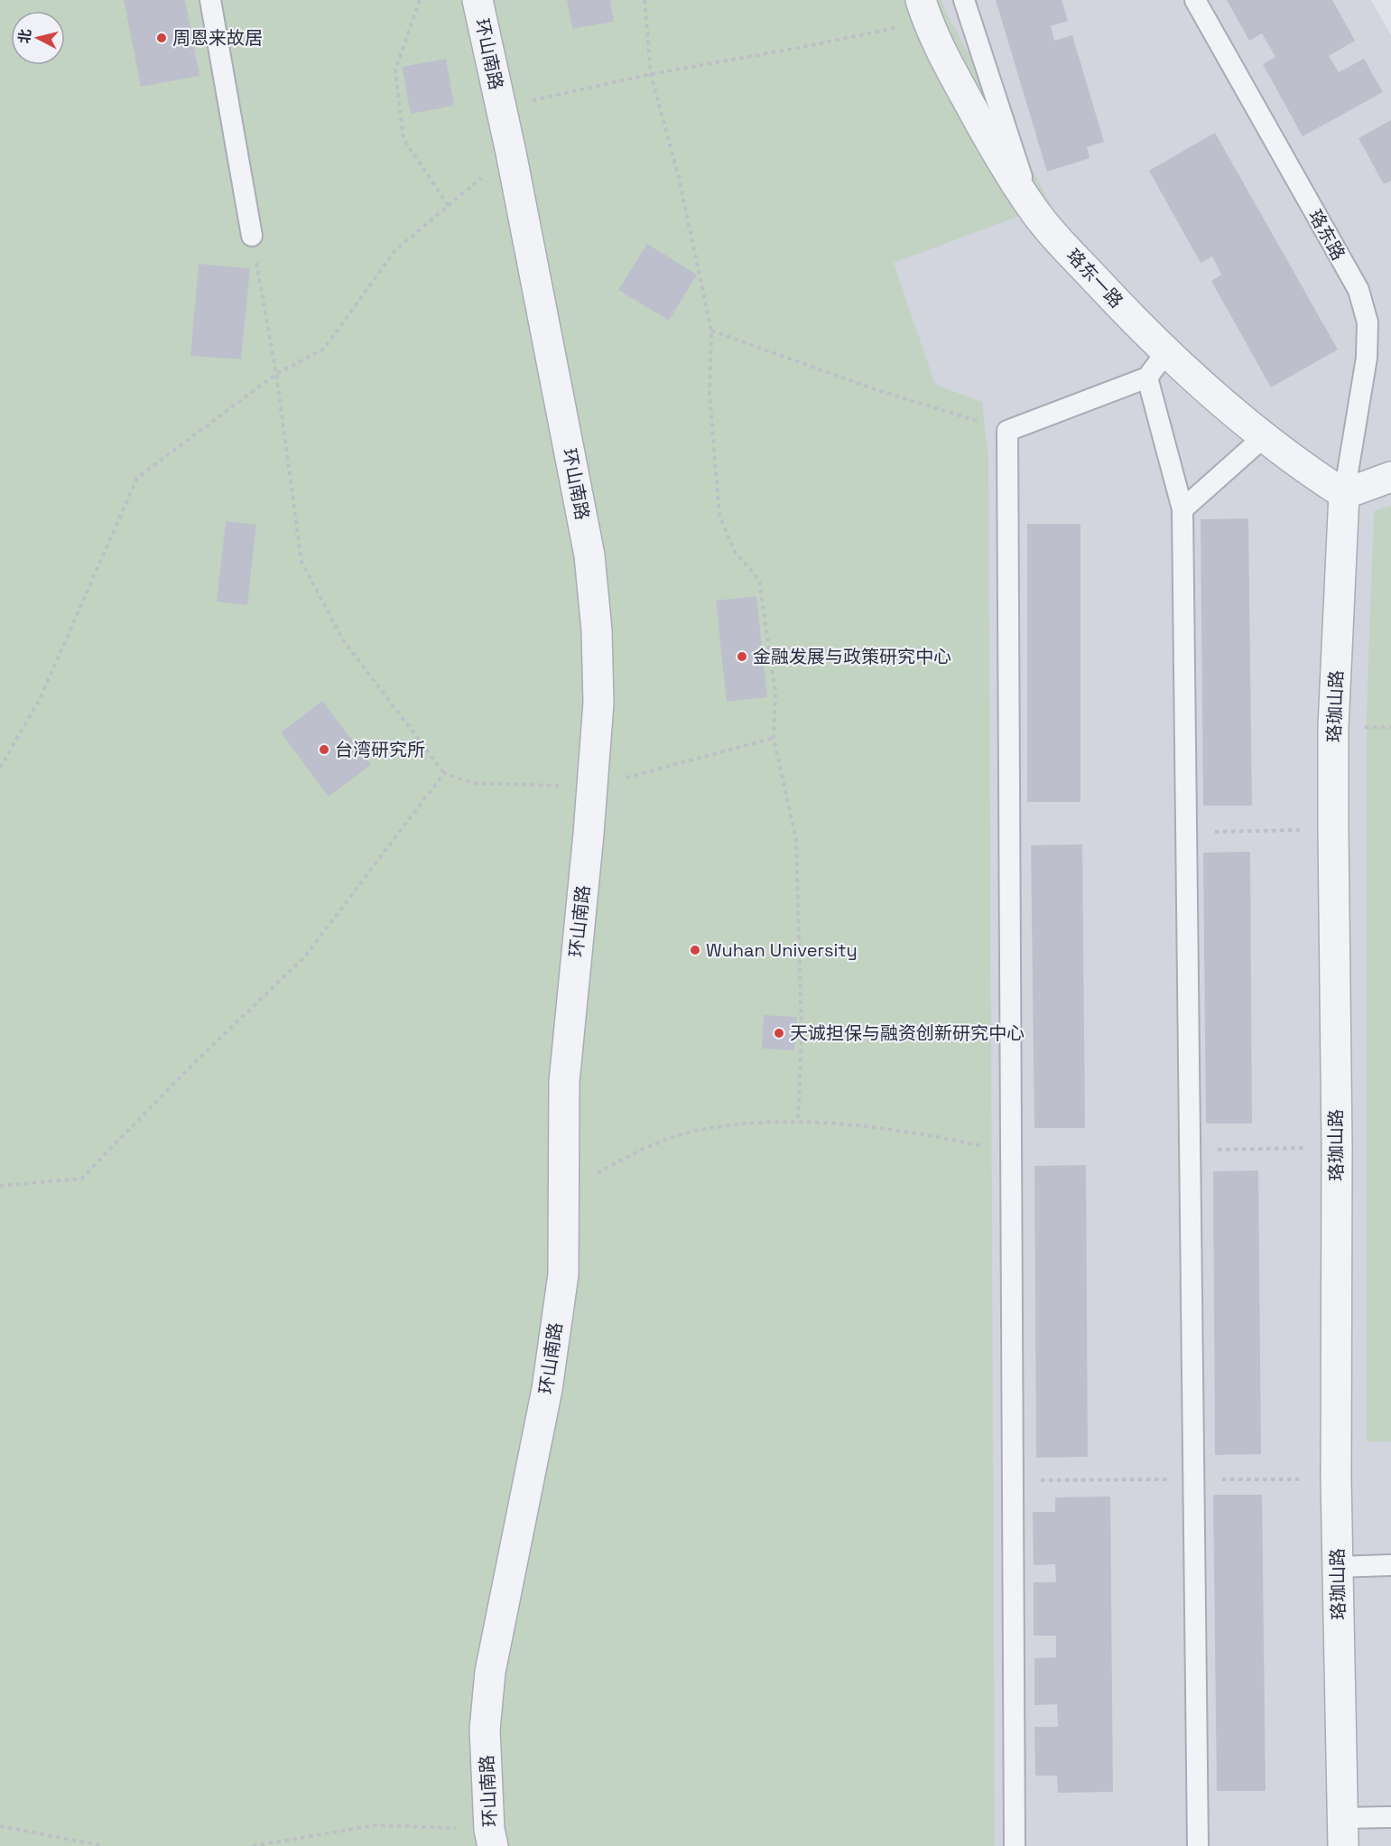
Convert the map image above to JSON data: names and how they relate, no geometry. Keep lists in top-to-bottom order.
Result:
{
  "streets": {
    "street": ["环山南路", "珞东一路", "珞珈山路"],
    "lane": ["珞东路"]
  },
  "crossings": [
    ["珞东路", "珞东一路"],
    ["珞东路", "珞珈山路"],
    ["珞东一路", "珞珈山路"]
  ],
  "places": [
    "周恩来故居",
    "金融发展与政策研究中心",
    "台湾研究所",
    "Wuhan University",
    "天诚担保与融资创新研究中心"
  ],
  "north": "left"
}
